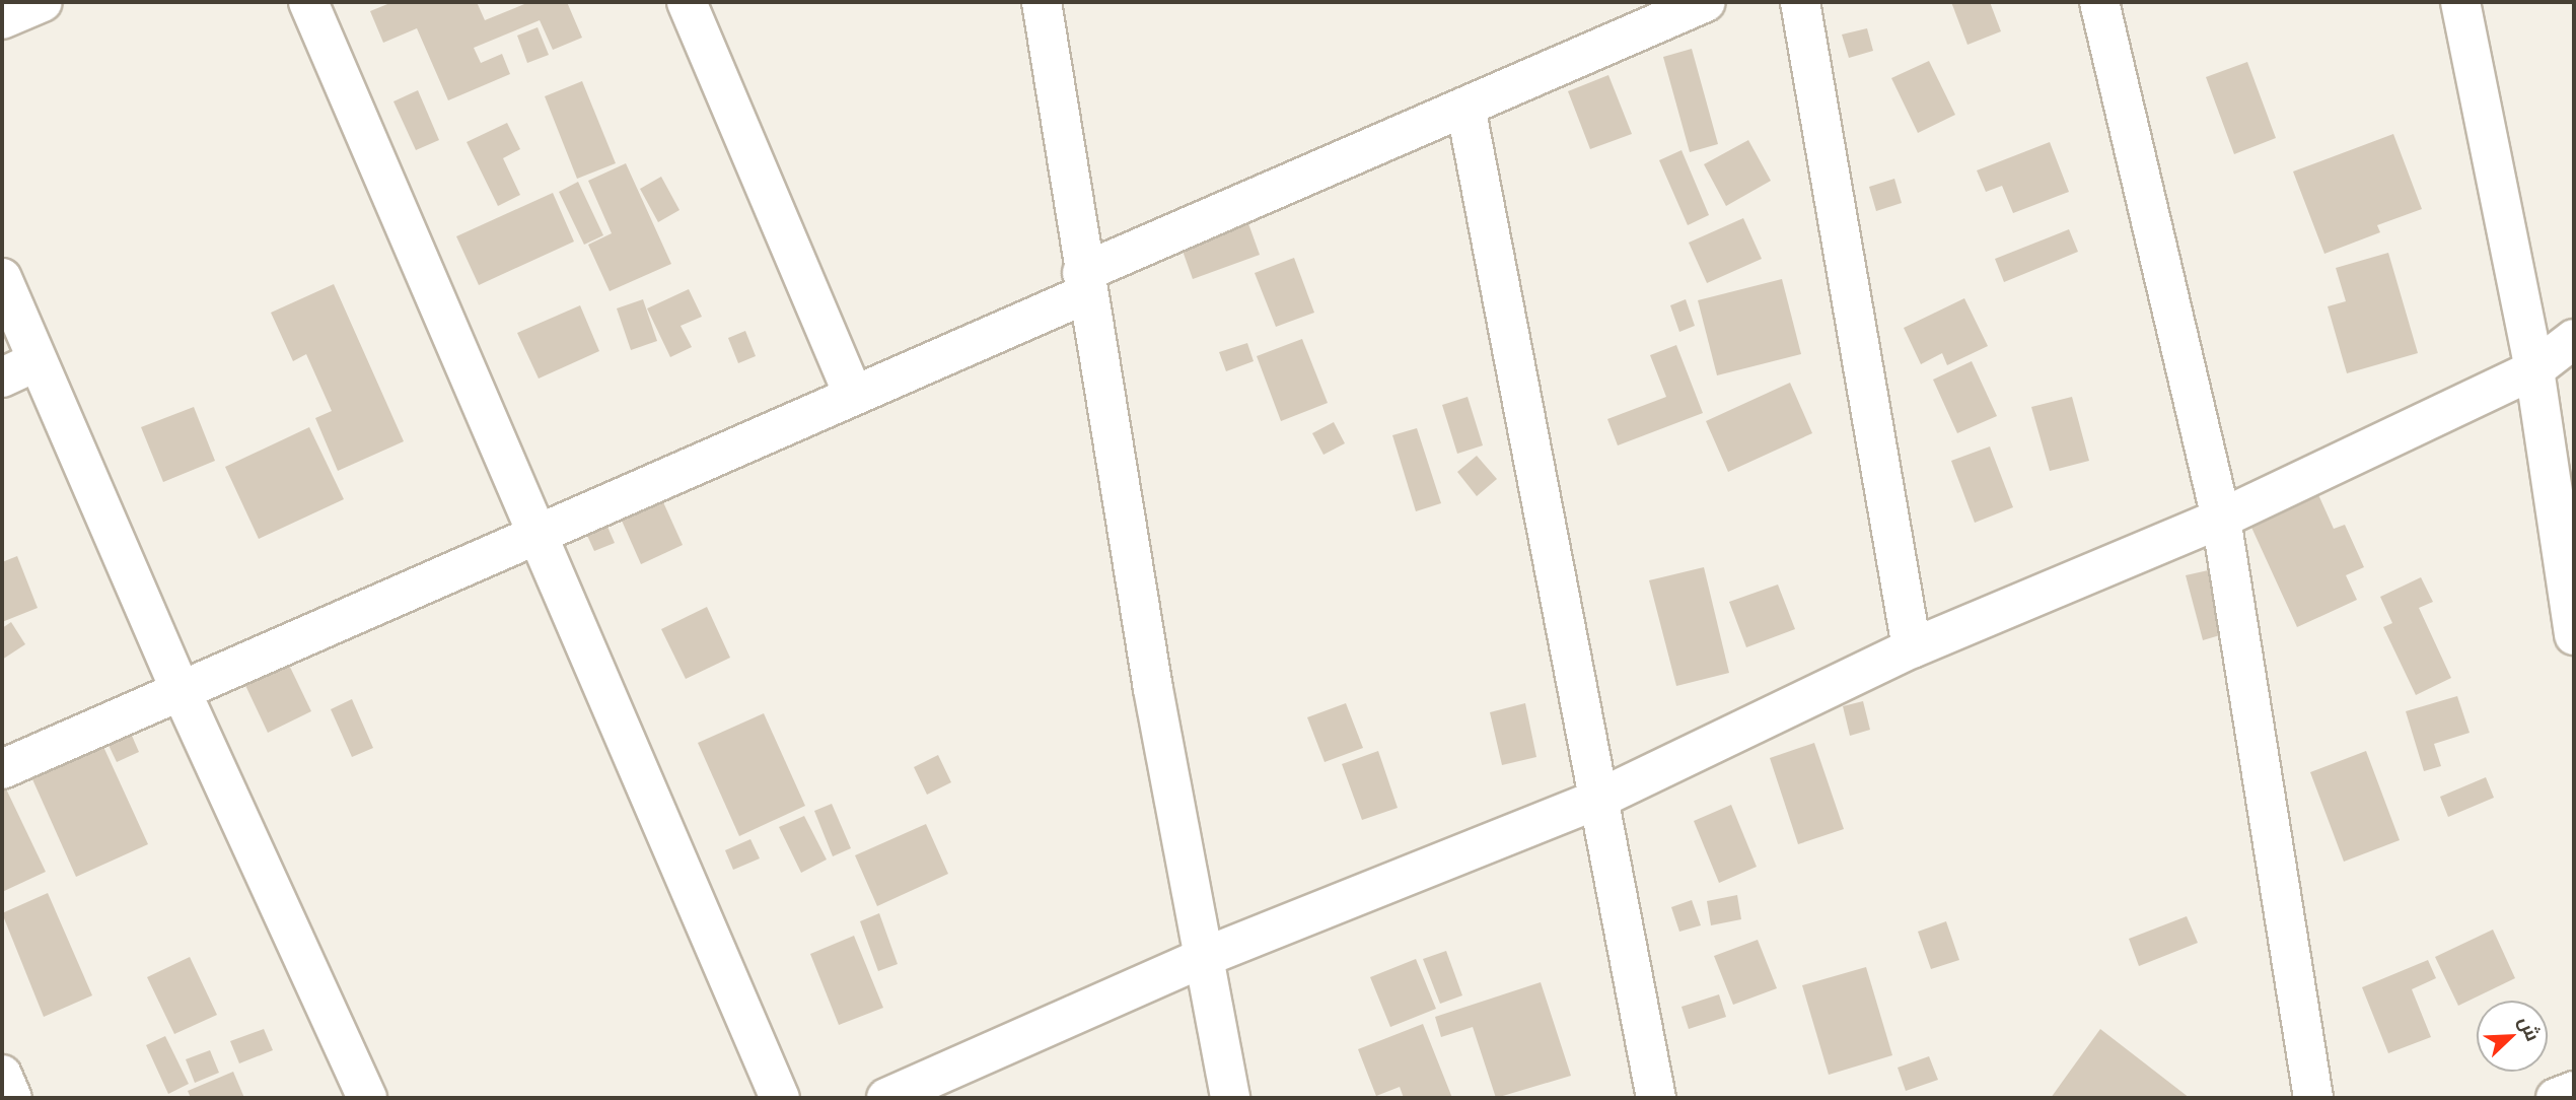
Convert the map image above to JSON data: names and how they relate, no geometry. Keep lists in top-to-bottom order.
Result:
{
  "north": "top right"
}
